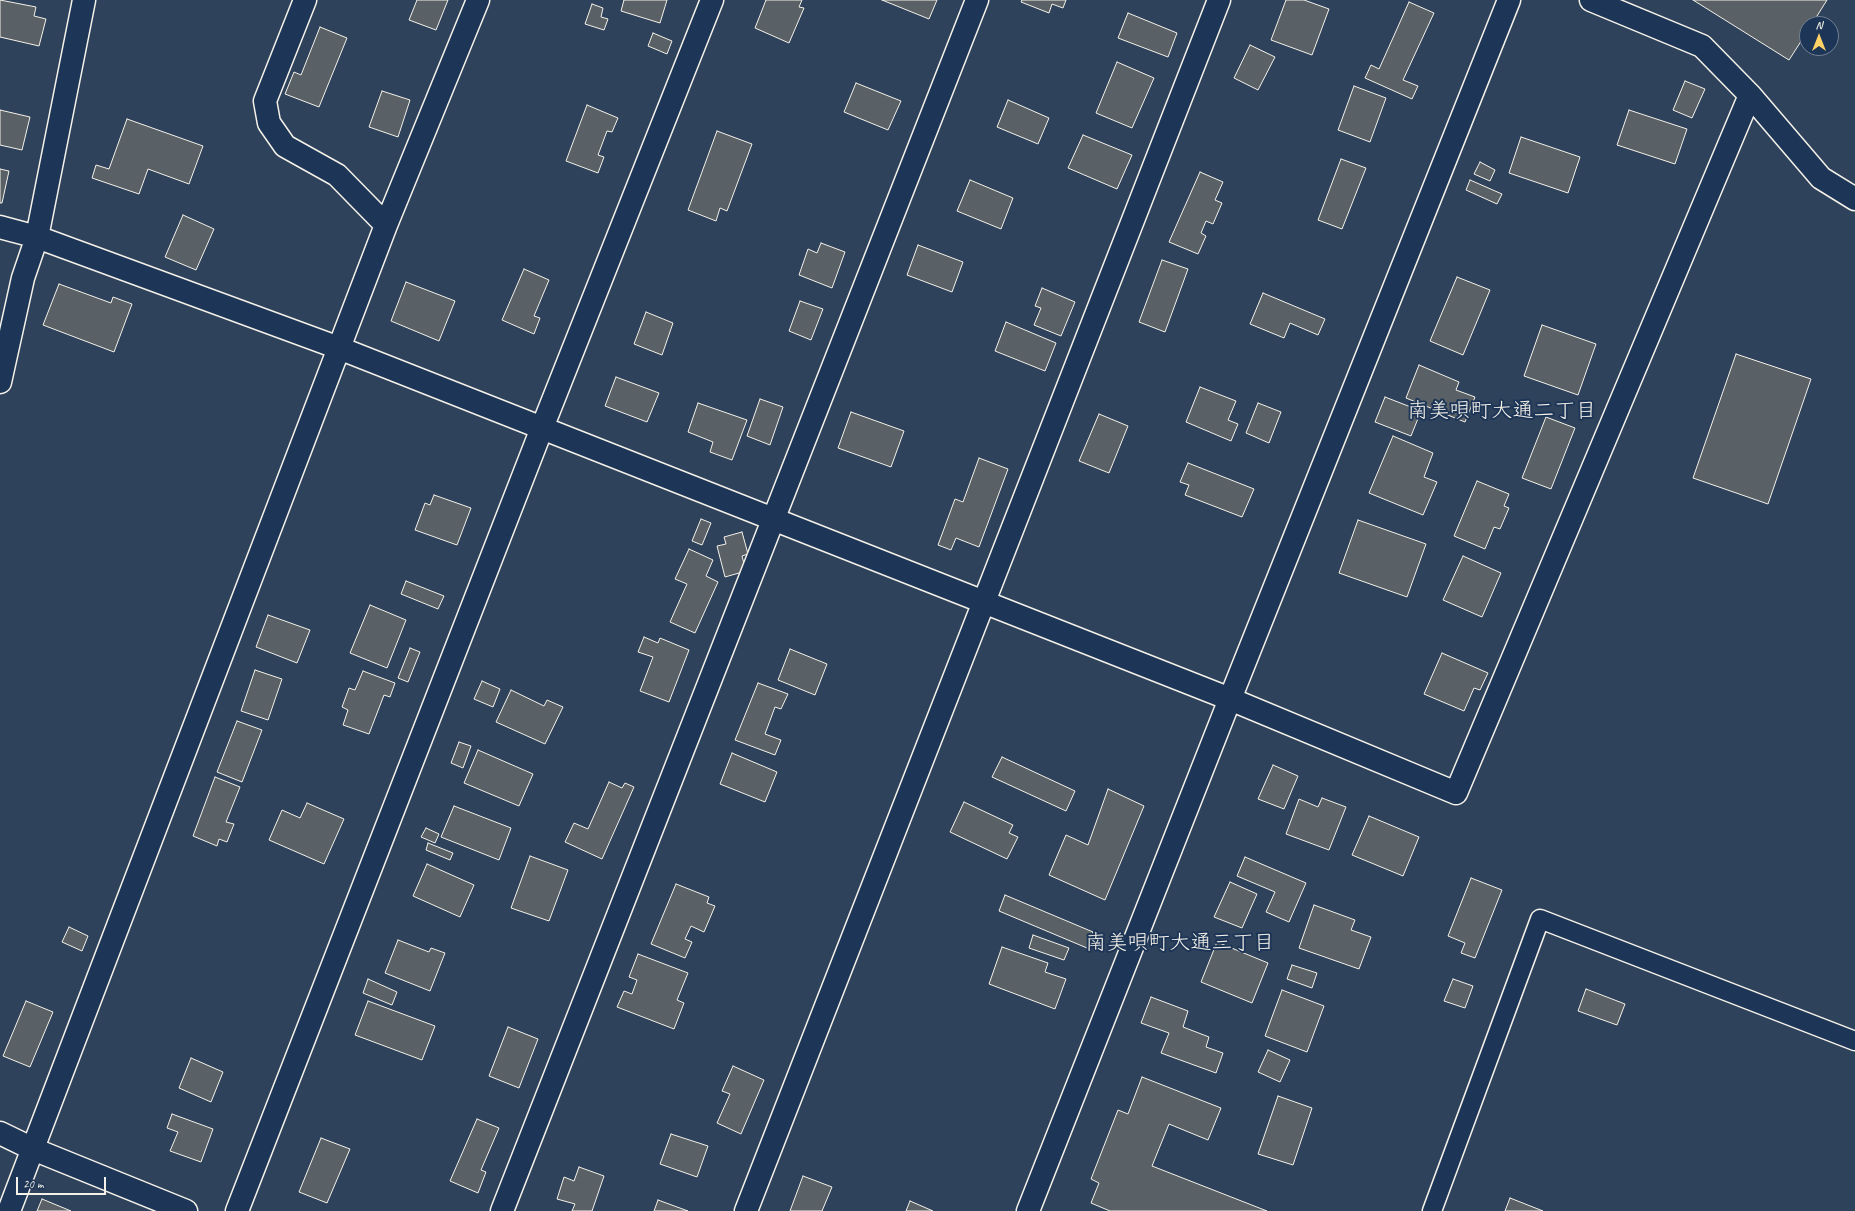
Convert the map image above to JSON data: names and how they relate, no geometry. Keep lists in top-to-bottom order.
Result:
{
  "districts": ["南美唄町大通二丁目", "南美唄町大通三丁目"],
  "scale_bar": "20 m",
  "north": "top"
}
